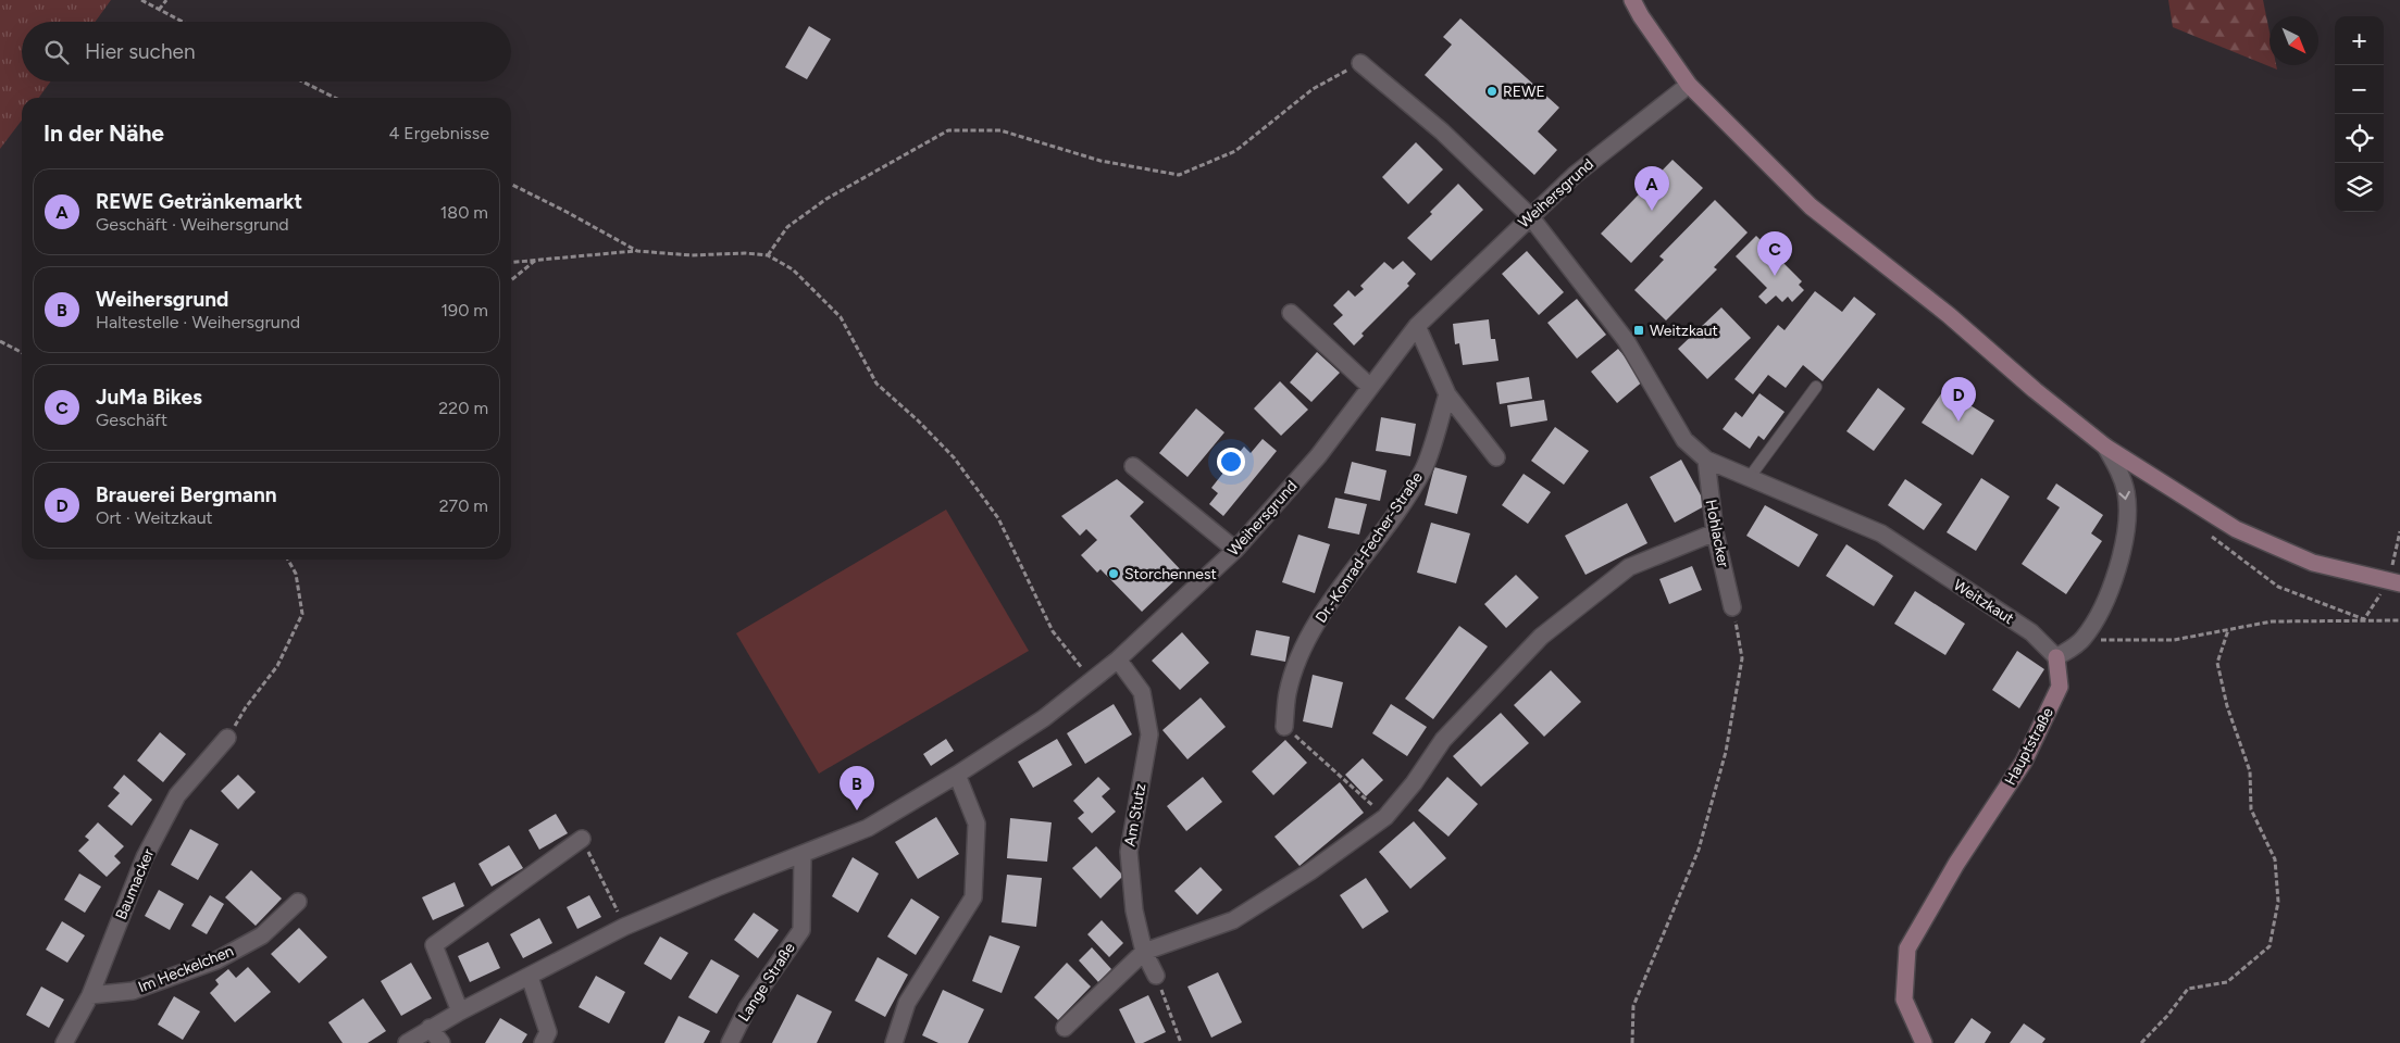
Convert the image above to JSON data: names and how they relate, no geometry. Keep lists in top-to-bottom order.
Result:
{
  "streets": {
    "main road": ["Hauptstraße"],
    "street": [
      "Weihersgrund",
      "Hohlacker",
      "Dr.-Konrad-Fecher-Straße",
      "Weitzkaut",
      "Am Stutz",
      "Baumacker",
      "Im Heckelchen",
      "Lange Straße"
    ]
  },
  "crossings": [
    ["Weihersgrund", "Weitzkaut"],
    ["Weihersgrund", "Am Stutz"],
    ["Weihersgrund", "Lange Straße"],
    ["Hohlacker", "Weitzkaut"],
    ["Weitzkaut", "Hauptstraße"],
    ["Baumacker", "Im Heckelchen"]
  ],
  "places": {
    "other": ["REWE", "Storchennest"],
    "transit": ["Weitzkaut"]
  },
  "north": "bottom right",
  "page": {
    "map_buttons": ["+", "−"],
    "search": "Hier suchen",
    "heading": ["In der Nähe", "4 Ergebnisse"],
    "pins": [
      "A",
      "C",
      "D",
      "B"
    ],
    "list": [
      {
        "mark": "A",
        "name": "REWE Getränkemarkt",
        "note": "Geschäft · Weihersgrund",
        "value": "180 m"
      },
      {
        "mark": "B",
        "name": "Weihersgrund",
        "note": "Haltestelle · Weihersgrund",
        "value": "190 m"
      },
      {
        "mark": "C",
        "name": "JuMa Bikes",
        "note": "Geschäft",
        "value": "220 m"
      },
      {
        "mark": "D",
        "name": "Brauerei Bergmann",
        "note": "Ort · Weitzkaut",
        "value": "270 m"
      }
    ]
  }
}
